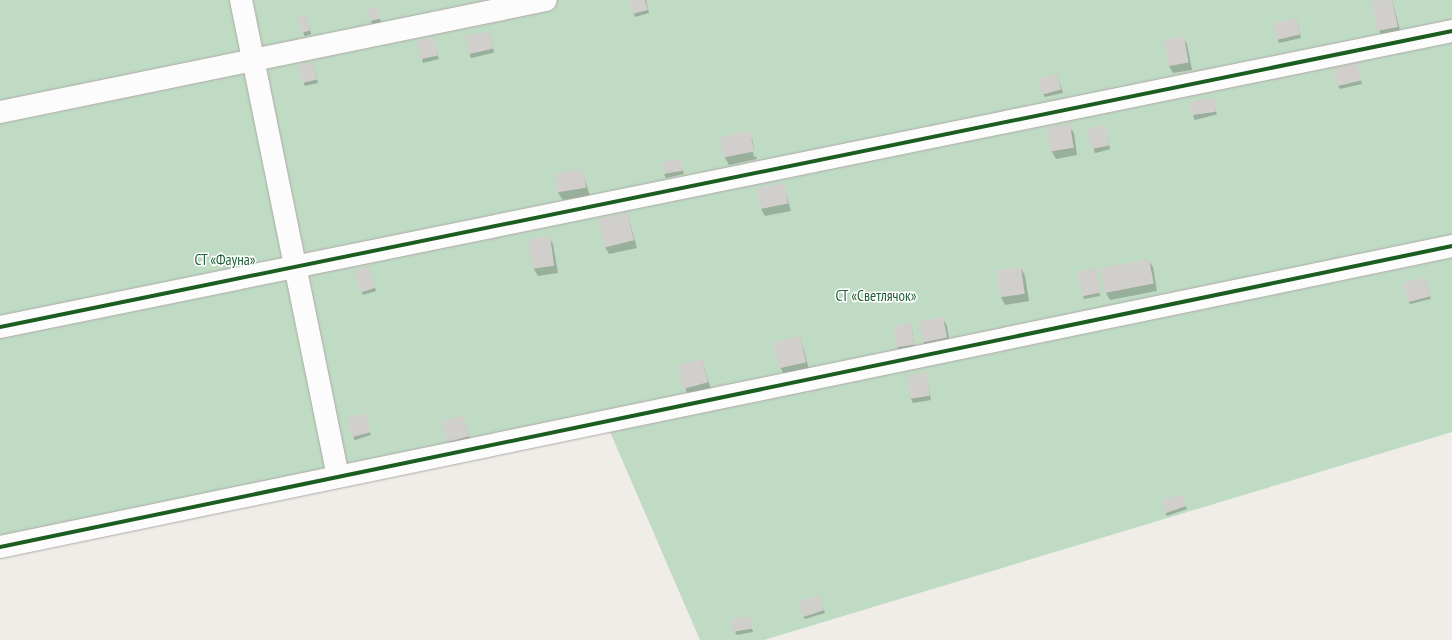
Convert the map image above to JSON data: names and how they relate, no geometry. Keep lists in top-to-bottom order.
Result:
{
  "parks": ["СТ «Фауна»", "СТ «Светлячок»"]
}
